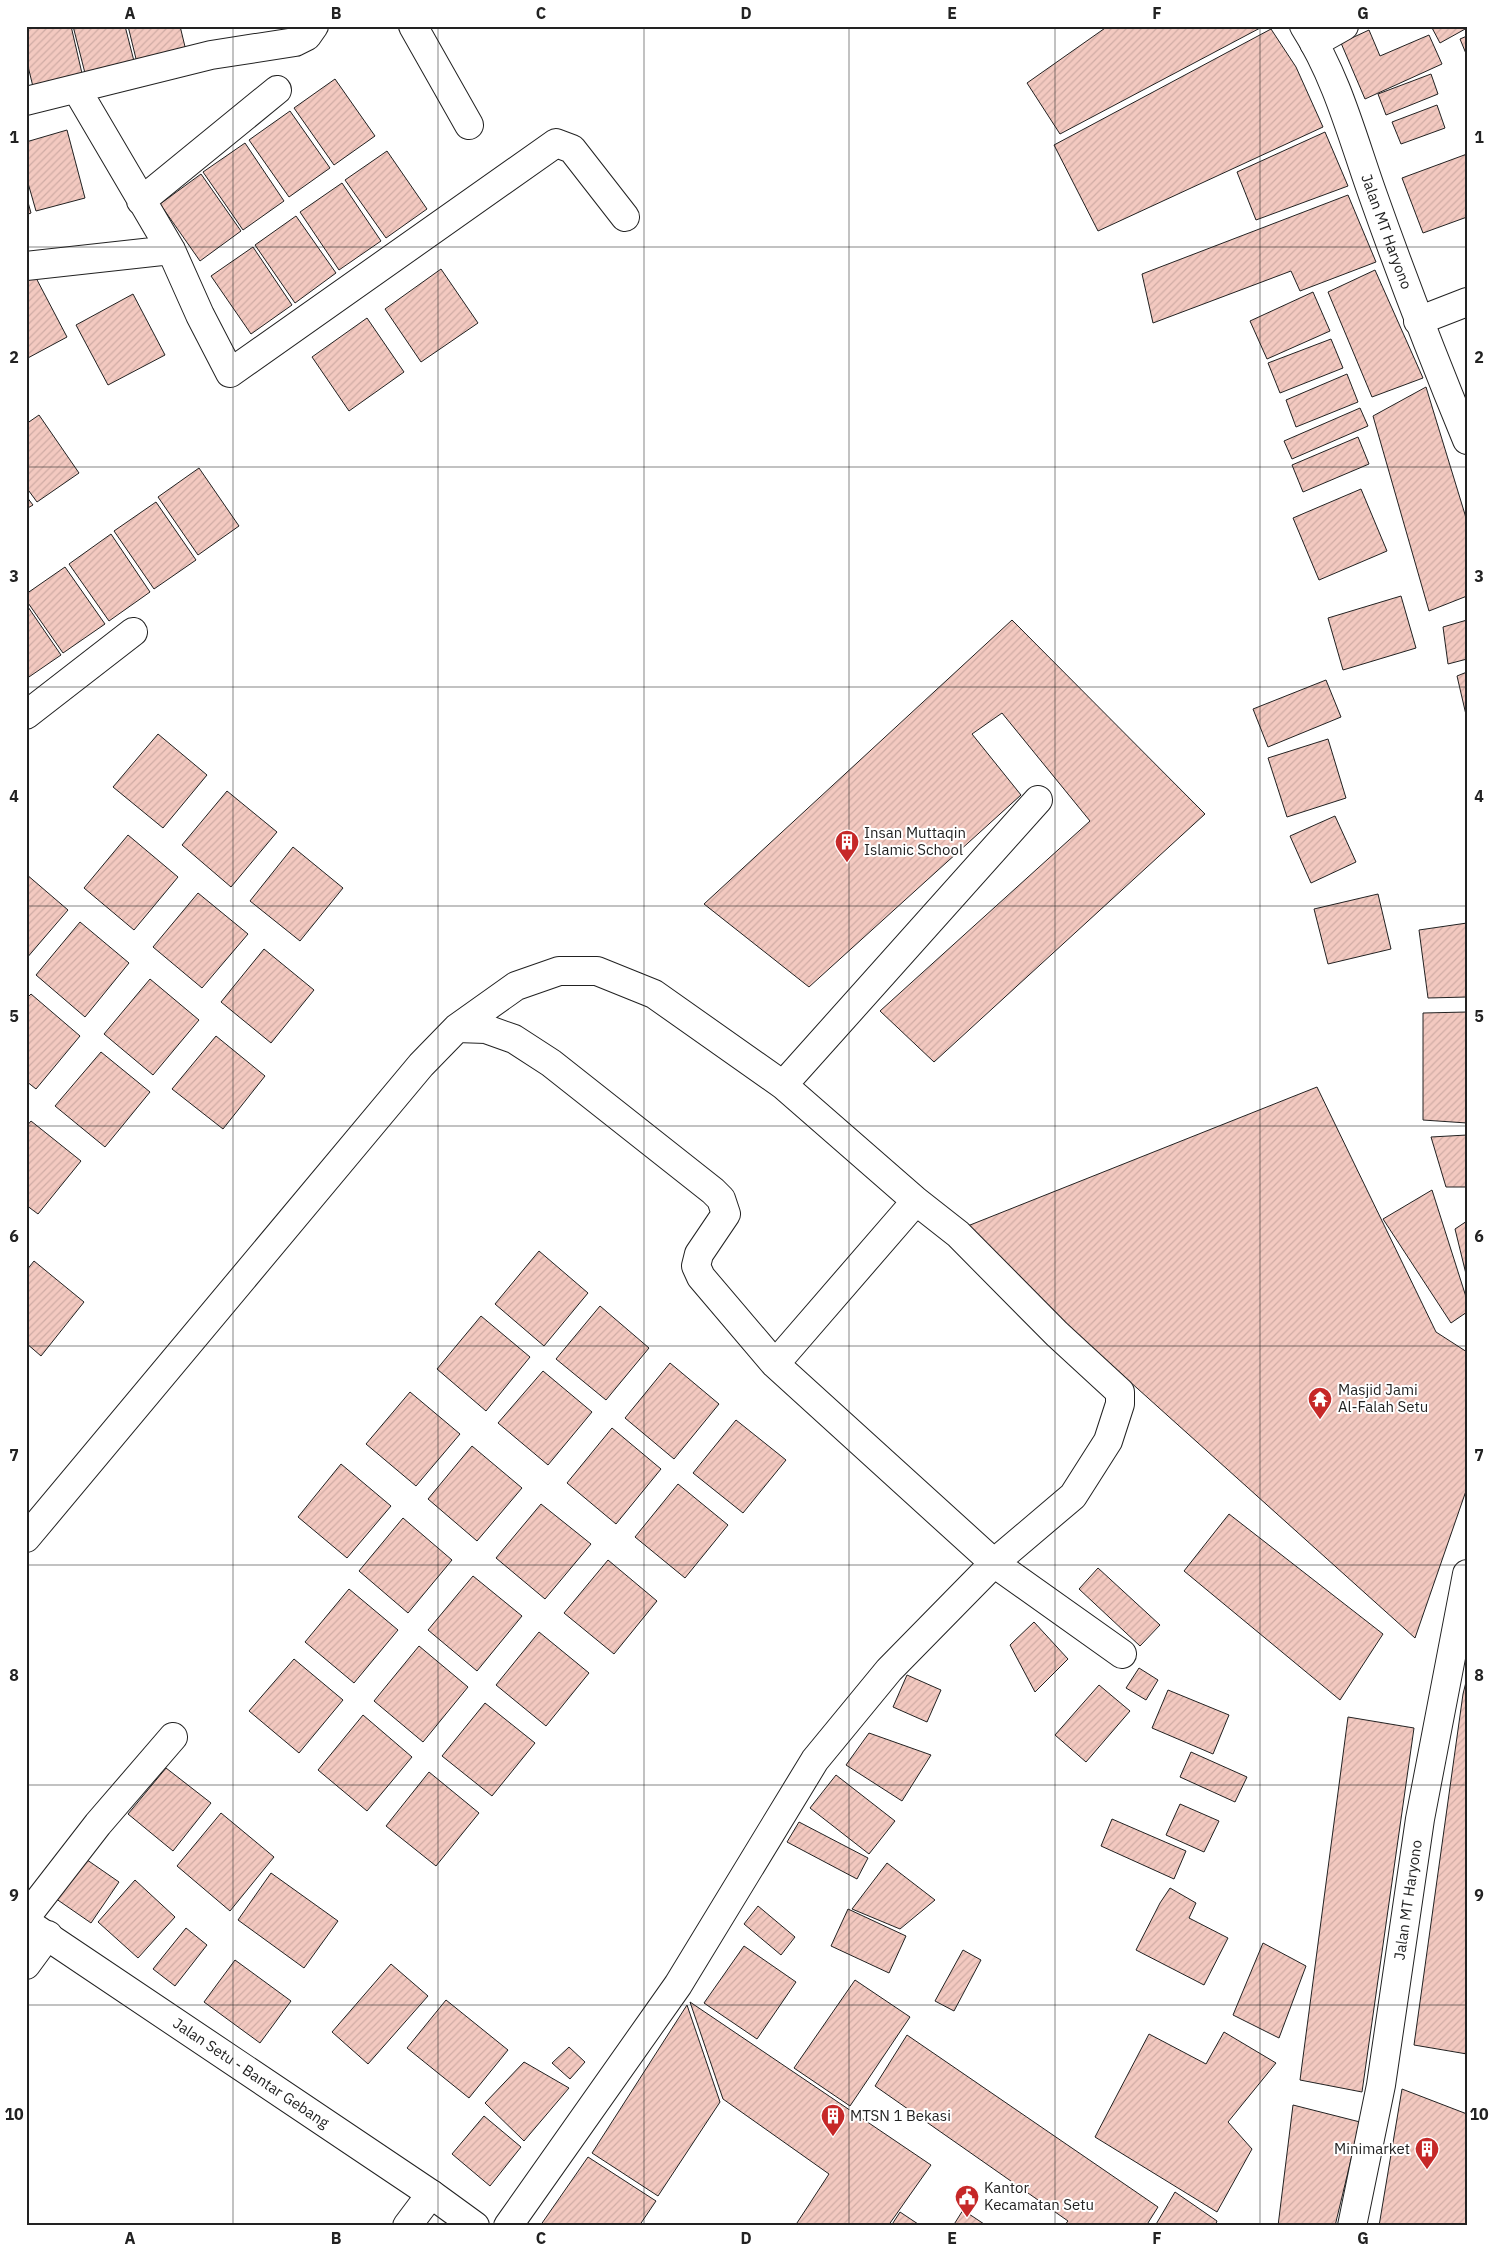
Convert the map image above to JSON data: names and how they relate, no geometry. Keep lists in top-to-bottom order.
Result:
{
  "streets": {
    "street": ["Jalan MT Haryono", "Jalan Setu - Bantar Gebang"]
  },
  "places": {
    "building": ["Insan Muttaqin Islamic School", "MTSN 1 Bekasi", "Minimarket"],
    "temple": ["Masjid Jami Al-Falah Setu"],
    "public building": ["Kantor Kecamatan Setu"]
  },
  "grid": {
    "columns": [
      "A",
      "B",
      "C",
      "D",
      "E",
      "F",
      "G"
    ],
    "rows": [
      "1",
      "2",
      "3",
      "4",
      "5",
      "6",
      "7",
      "8",
      "9",
      "10"
    ]
  }
}
